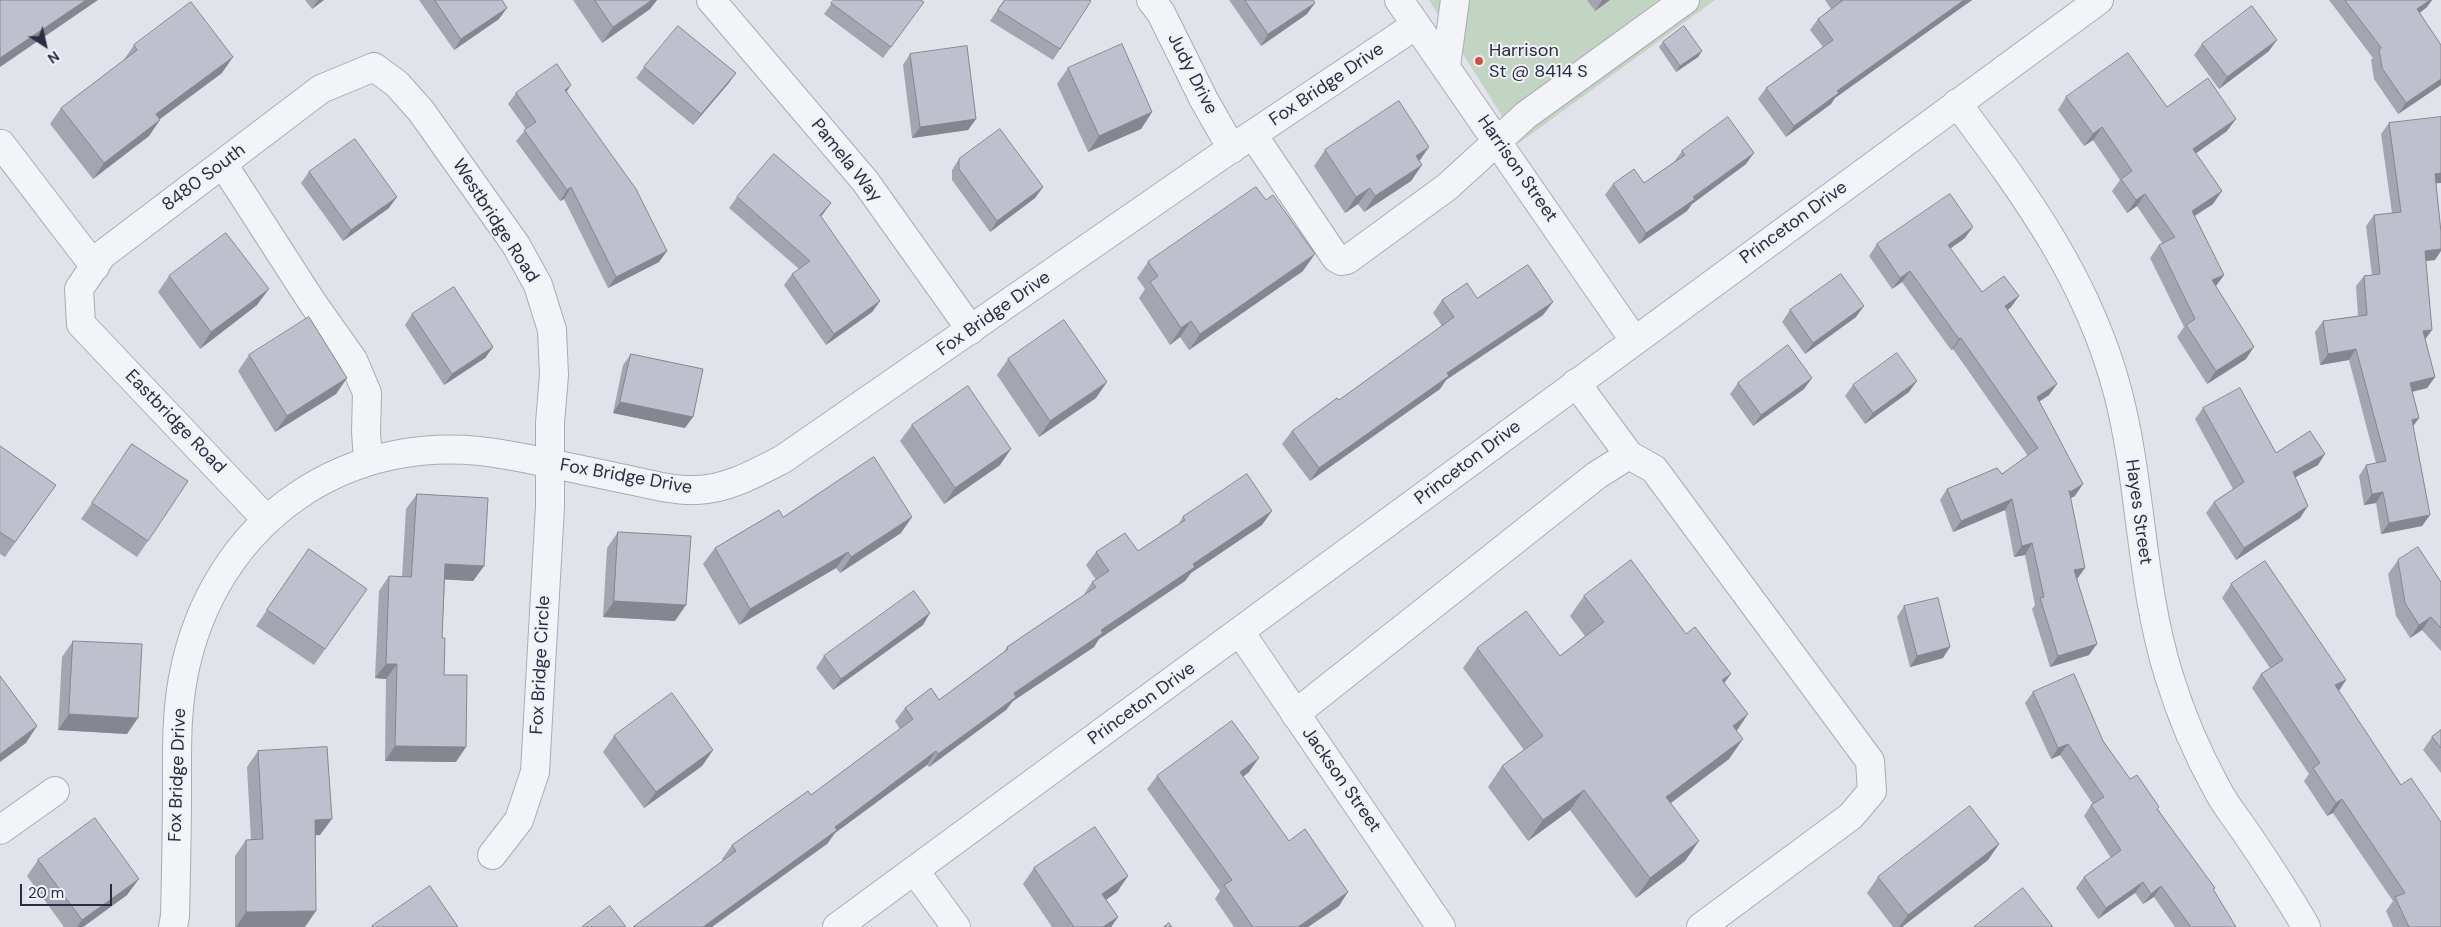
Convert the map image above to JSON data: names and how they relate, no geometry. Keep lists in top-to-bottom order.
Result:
{
  "streets": {
    "street": [
      "Judy Drive",
      "Fox Bridge Drive",
      "Pamela Way",
      "Harrison Street",
      "8480 South",
      "Westbridge Road",
      "Princeton Drive",
      "Eastbridge Road",
      "Hayes Street",
      "Fox Bridge Circle",
      "Jackson Street"
    ]
  },
  "crossings": [
    ["Judy Drive", "Fox Bridge Drive"],
    ["Judy Drive", "Harrison Street"],
    ["Fox Bridge Drive", "Pamela Way"],
    ["Fox Bridge Drive", "Harrison Street"],
    ["Fox Bridge Drive", "Westbridge Road"],
    ["Fox Bridge Drive", "Eastbridge Road"],
    ["Fox Bridge Drive", "Fox Bridge Circle"],
    ["Harrison Street", "Princeton Drive"],
    ["8480 South", "Westbridge Road"],
    ["8480 South", "Eastbridge Road"],
    ["Westbridge Road", "Fox Bridge Circle"],
    ["Princeton Drive", "Hayes Street"],
    ["Princeton Drive", "Jackson Street"]
  ],
  "places": ["Harrison St @ 8414 S"],
  "scale_bar": "20 m",
  "north": "bottom right"
}
